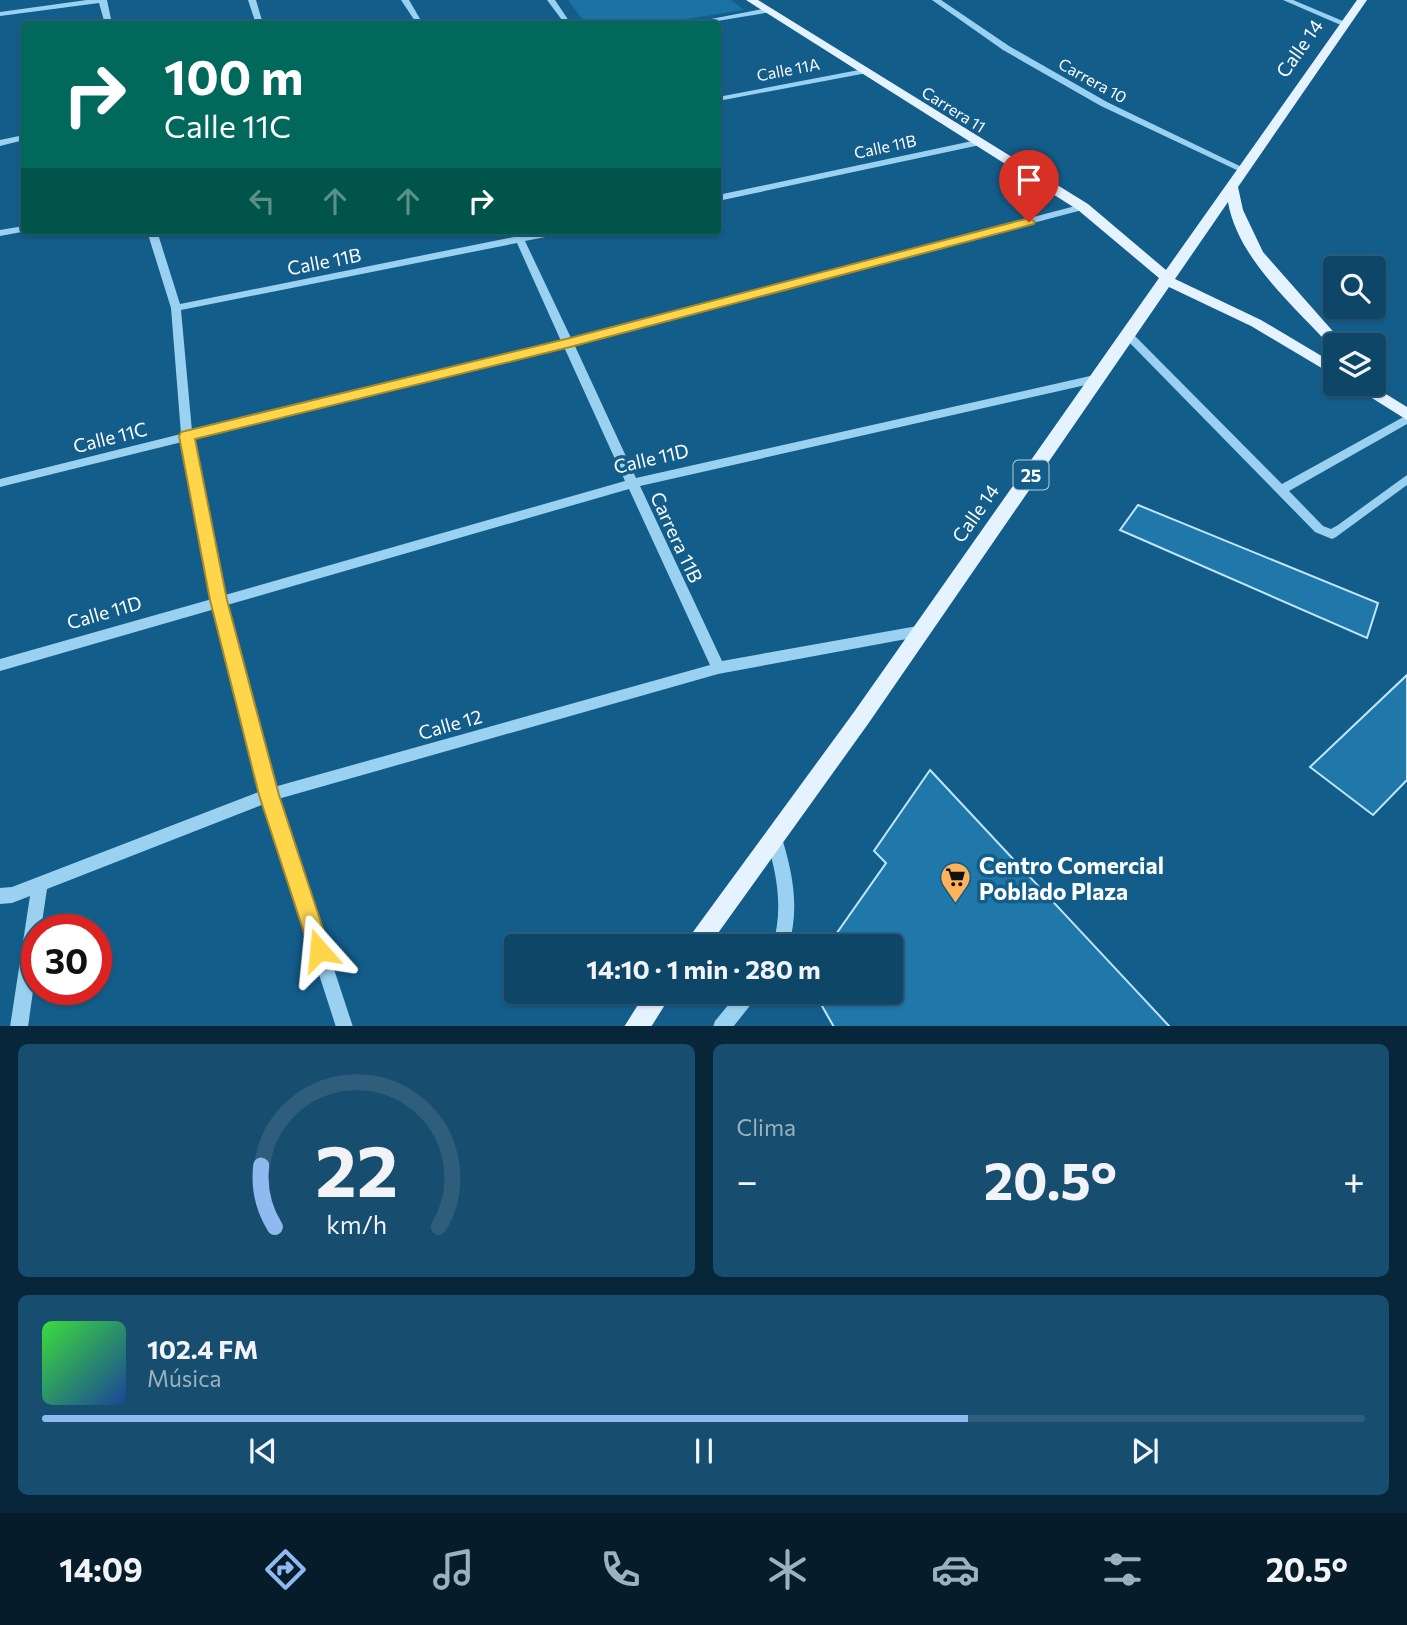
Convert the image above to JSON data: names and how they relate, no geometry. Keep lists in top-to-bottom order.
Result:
{
  "streets": {
    "main road": ["Calle 14", "Carrera 11", "25"],
    "street": [
      "Calle 11A",
      "Carrera 10",
      "Calle 11B",
      "Calle 11C",
      "Calle 11D",
      "Carrera 11B",
      "Calle 12"
    ]
  },
  "crossings": [
    ["Calle 14", "Carrera 10"],
    ["Calle 14", "Carrera 11"],
    ["Calle 14", "Calle 11D"],
    ["Calle 14", "Calle 12"],
    ["Calle 11A", "Carrera 11"],
    ["Carrera 11", "Calle 11B"],
    ["Carrera 11", "Calle 11C"],
    ["Calle 11B", "Carrera 11B"],
    ["Calle 11C", "Carrera 11B"],
    ["Calle 11D", "Carrera 11B"],
    ["Carrera 11B", "Calle 12"]
  ],
  "places": {
    "supermarket": ["Centro Comercial Poblado Plaza"]
  },
  "page": {
    "turn": ["100 m", "Calle 11C"],
    "limit": "30",
    "trip": "14:10 · 1 min · 280 m",
    "tile": "Clima",
    "heat": ["−", "20.5°", "+"],
    "song": ["102.4 FM", "Música"],
    "tabs": ["14:09", "20.5°"],
    "gauge": ["22", "km/h"]
  }
}
